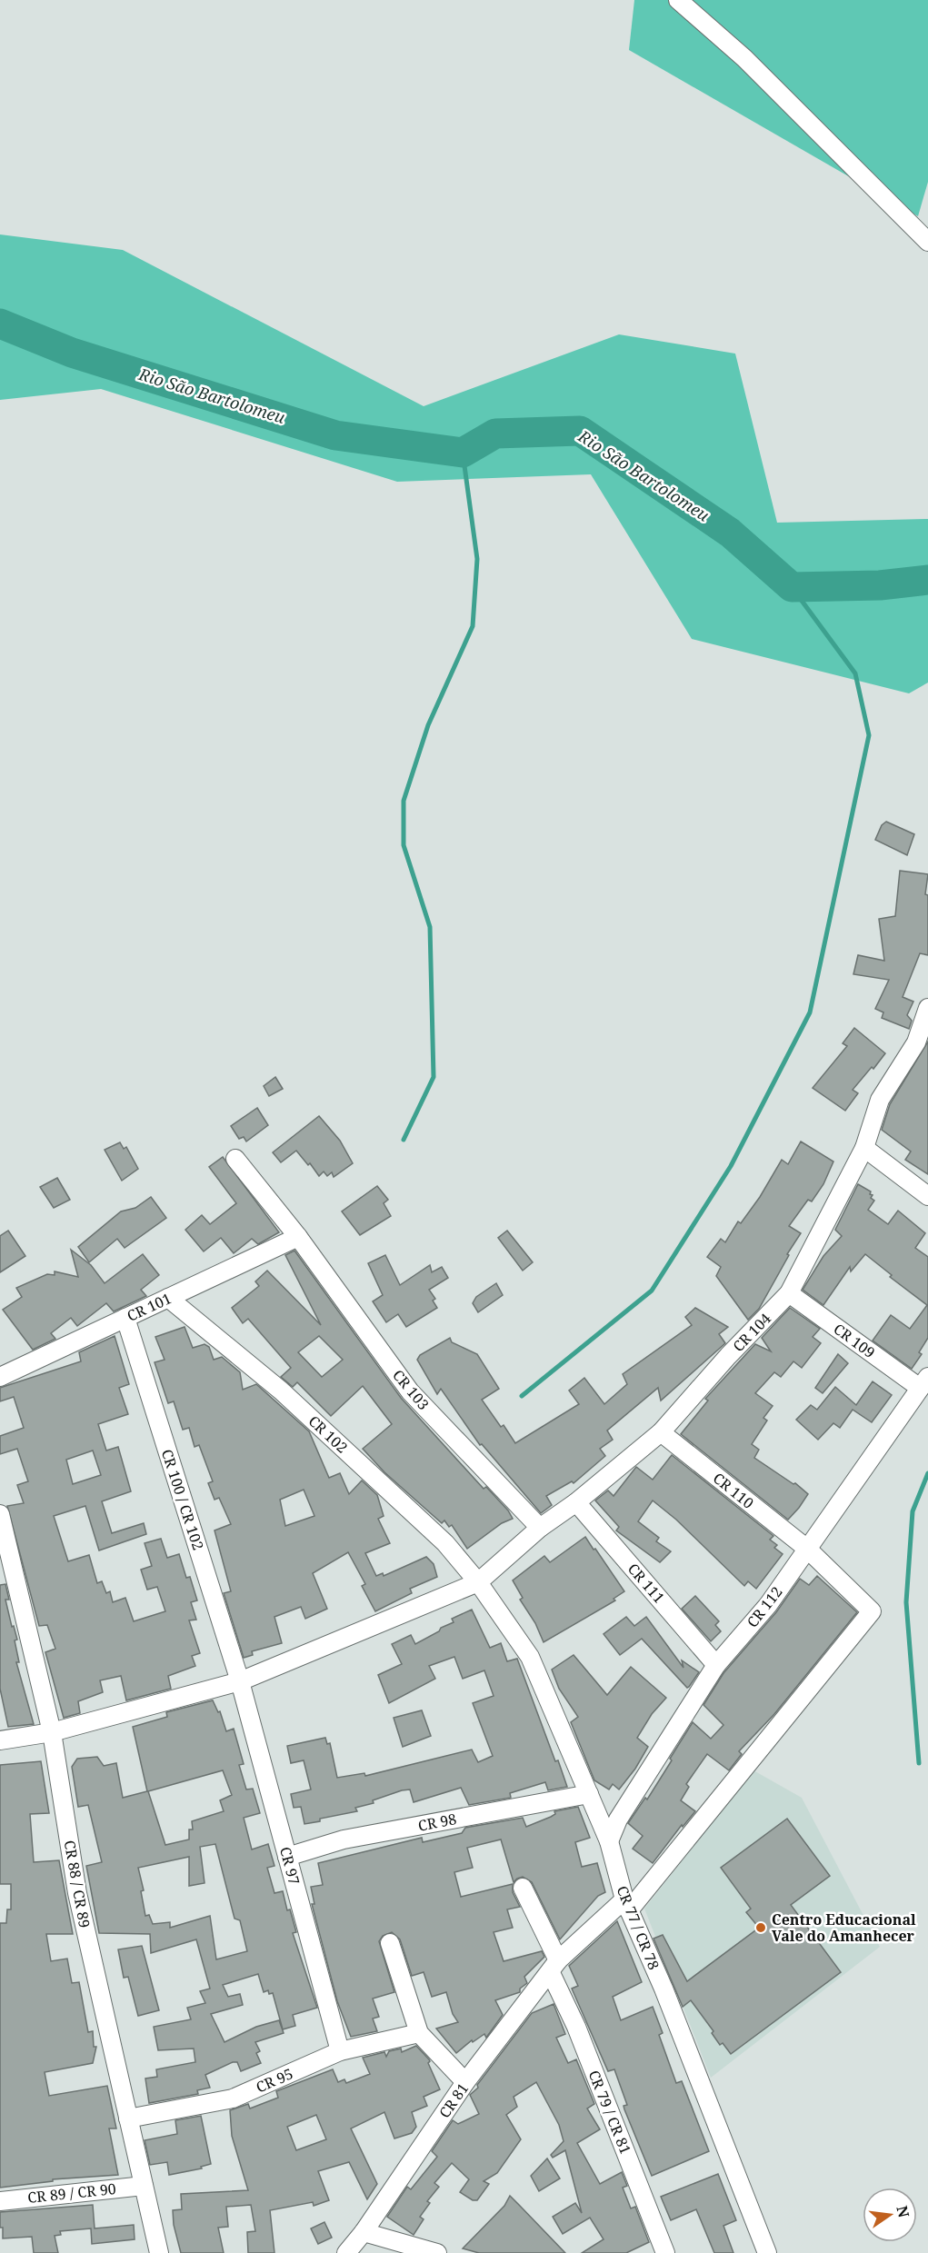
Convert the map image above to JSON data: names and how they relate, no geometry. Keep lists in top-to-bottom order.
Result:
{
  "streets": {
    "street": [
      "CR 101",
      "CR 104",
      "CR 109",
      "CR 103",
      "CR 102",
      "CR 110",
      "CR 100 / CR 102",
      "CR 111",
      "CR 112",
      "CR 98",
      "CR 97",
      "CR 88 / CR 89",
      "CR 77 / CR 78",
      "CR 95",
      "CR 81",
      "CR 79 / CR 81",
      "CR 89 / CR 90"
    ]
  },
  "crossings": [
    ["CR 101", "CR 103"],
    ["CR 101", "CR 102"],
    ["CR 101", "CR 100 / CR 102"],
    ["CR 104", "CR 109"],
    ["CR 104", "CR 103"],
    ["CR 104", "CR 102"],
    ["CR 104", "CR 110"],
    ["CR 104", "CR 100 / CR 102"],
    ["CR 104", "CR 111"],
    ["CR 104", "CR 97"],
    ["CR 104", "CR 88 / CR 89"],
    ["CR 104", "CR 77 / CR 78"],
    ["CR 109", "CR 112"],
    ["CR 102", "CR 77 / CR 78"],
    ["CR 110", "CR 112"],
    ["CR 110", "CR 77 / CR 78"],
    ["CR 110", "CR 81"],
    ["CR 100 / CR 102", "CR 97"],
    ["CR 111", "CR 112"],
    ["CR 112", "CR 77 / CR 78"],
    ["CR 98", "CR 97"],
    ["CR 98", "CR 77 / CR 78"],
    ["CR 97", "CR 95"],
    ["CR 88 / CR 89", "CR 95"],
    ["CR 88 / CR 89", "CR 89 / CR 90"],
    ["CR 77 / CR 78", "CR 81"],
    ["CR 81", "CR 79 / CR 81"]
  ],
  "water": ["Rio São Bartolomeu"],
  "places": ["Centro Educacional Vale do Amanhecer"],
  "north": "right"
}
